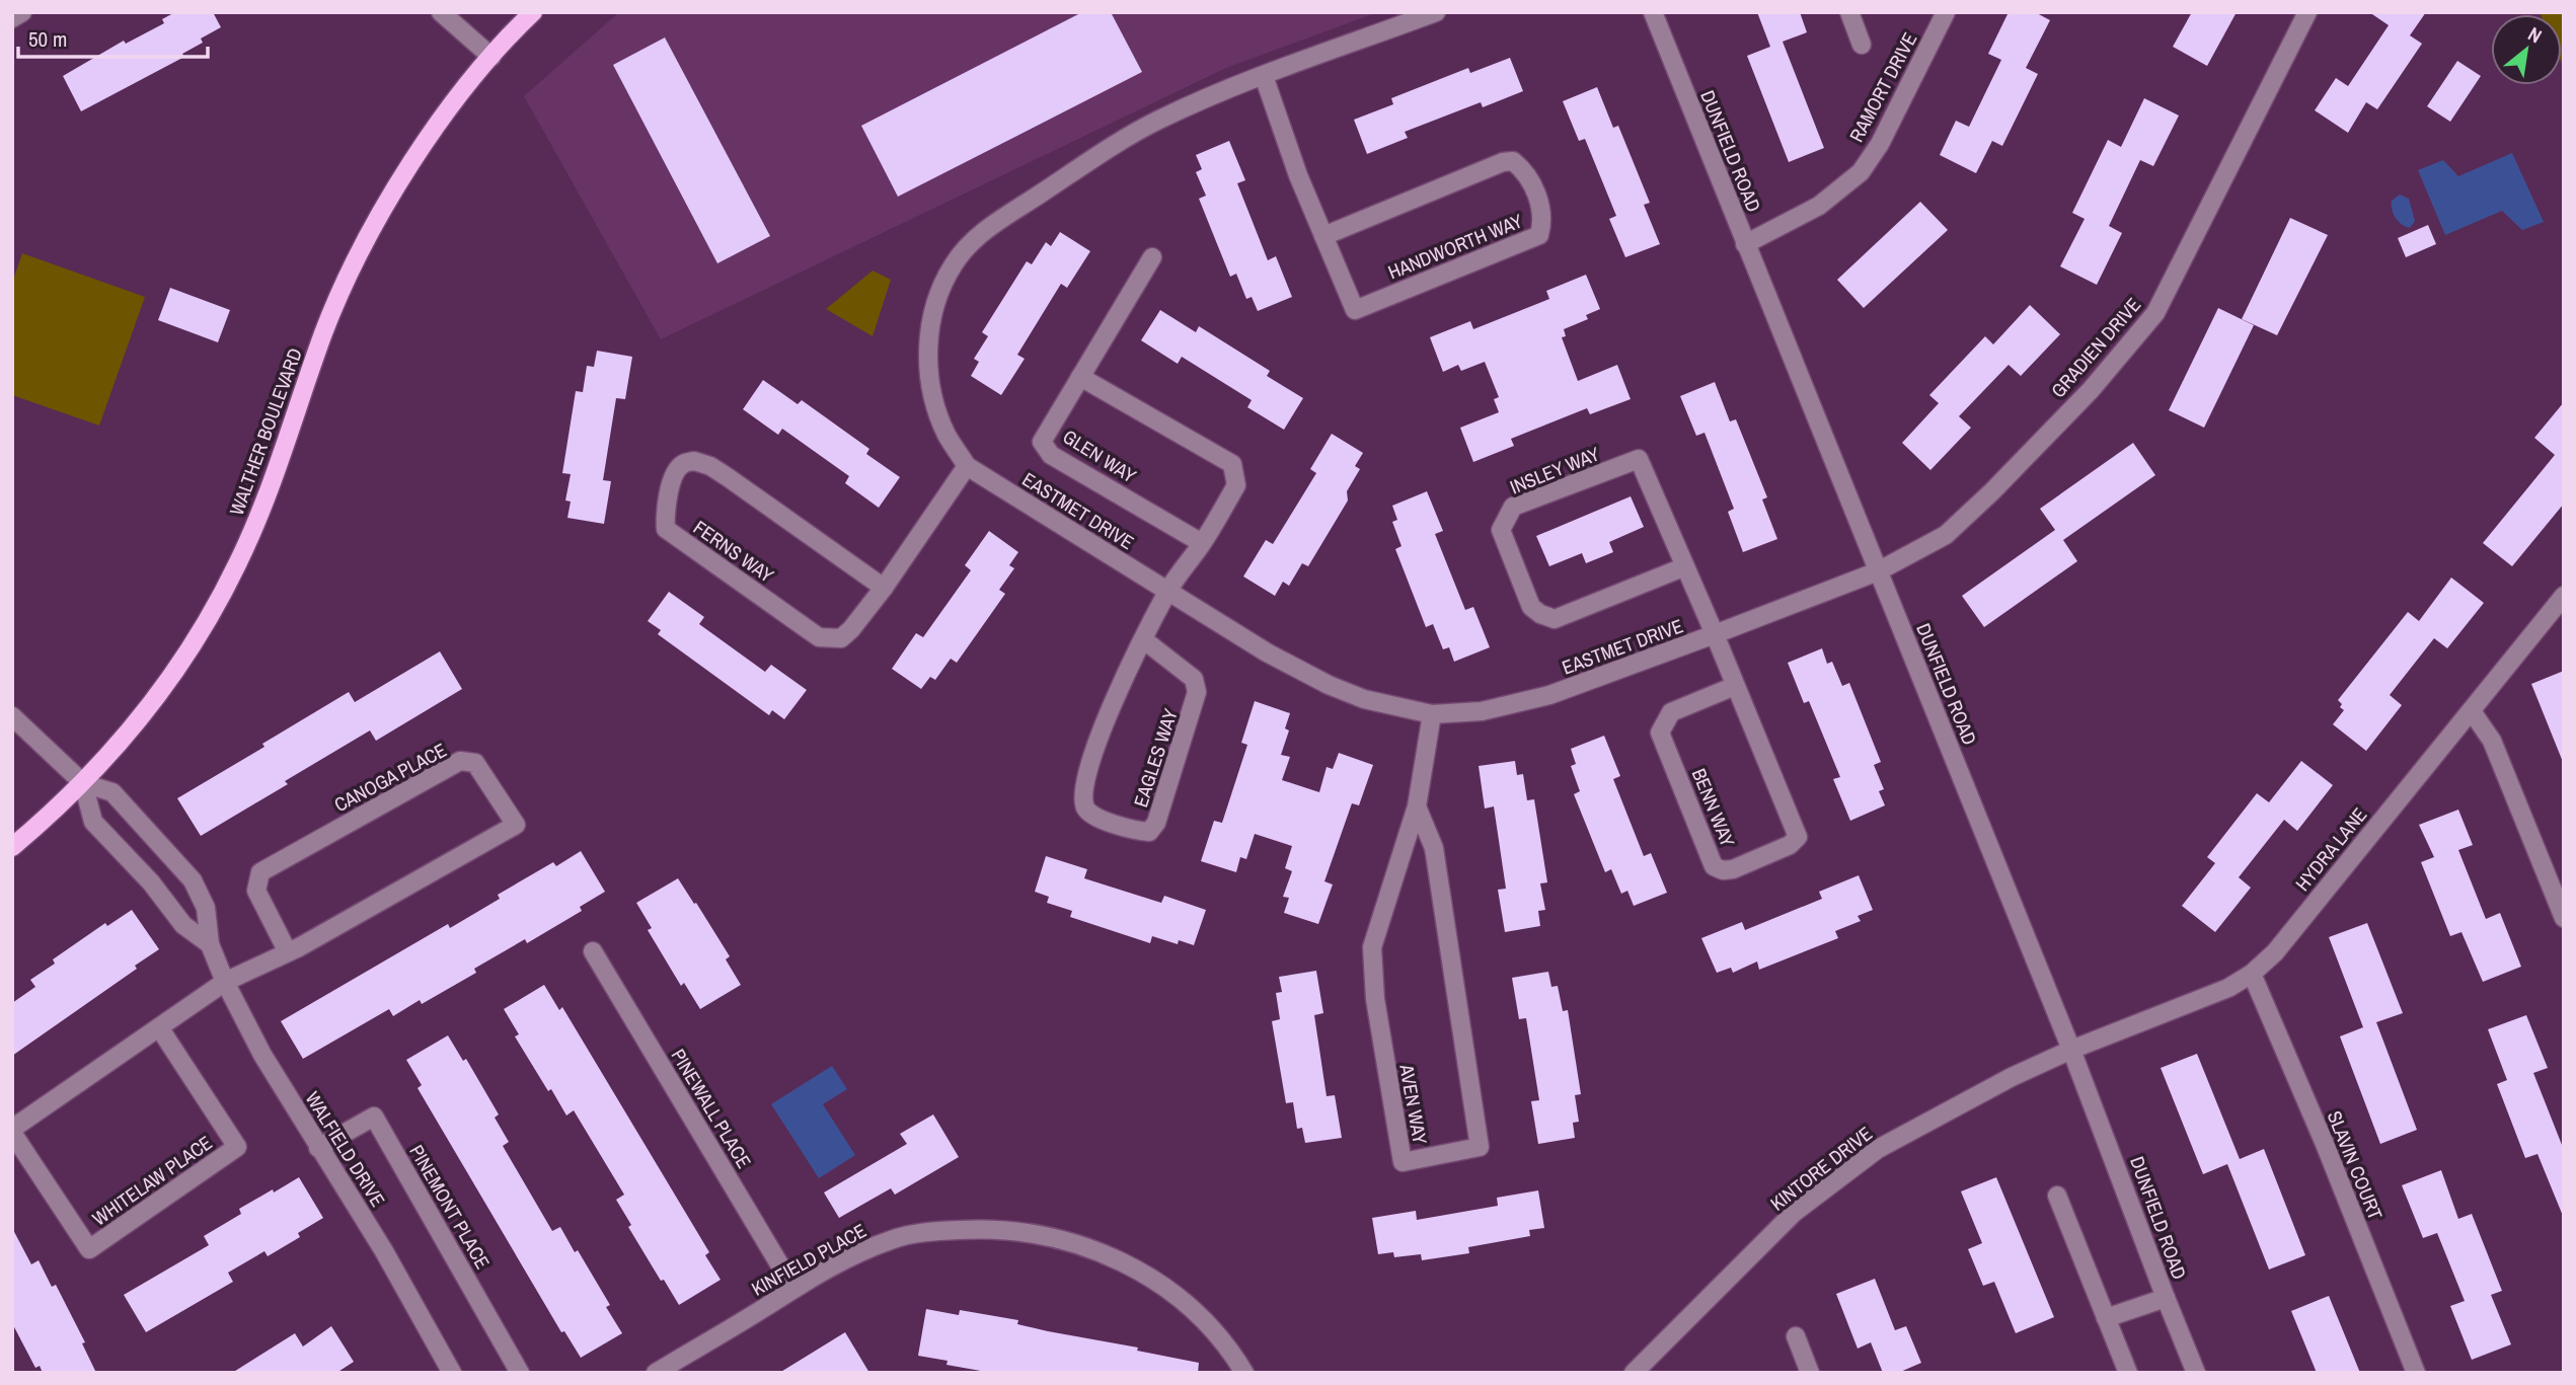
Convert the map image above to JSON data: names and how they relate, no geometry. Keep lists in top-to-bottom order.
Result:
{
  "streets": {
    "main road": ["WALTHER BOULEVARD"],
    "street": [
      "RAMORT DRIVE",
      "DUNFIELD ROAD",
      "HANDWORTH WAY",
      "GRADIEN DRIVE",
      "GLEN WAY",
      "INSLEY WAY",
      "EASTMET DRIVE",
      "FERNS WAY",
      "EAGLES WAY",
      "CANOGA PLACE",
      "BENN WAY",
      "HYDRA LANE",
      "AVEN WAY",
      "PINEWALL PLACE",
      "WALFIELD DRIVE",
      "SLAVIN COURT",
      "KINTORE DRIVE",
      "WHITELAW PLACE",
      "PINEMONT PLACE",
      "KINFIELD PLACE"
    ]
  },
  "crossings": [
    ["RAMORT DRIVE", "DUNFIELD ROAD"],
    ["DUNFIELD ROAD", "GRADIEN DRIVE"],
    ["DUNFIELD ROAD", "EASTMET DRIVE"],
    ["DUNFIELD ROAD", "HYDRA LANE"],
    ["DUNFIELD ROAD", "KINTORE DRIVE"],
    ["HANDWORTH WAY", "EASTMET DRIVE"],
    ["GRADIEN DRIVE", "EASTMET DRIVE"],
    ["WALTHER BOULEVARD", "WALFIELD DRIVE"],
    ["INSLEY WAY", "EASTMET DRIVE"],
    ["INSLEY WAY", "BENN WAY"],
    ["EASTMET DRIVE", "FERNS WAY"],
    ["EASTMET DRIVE", "EAGLES WAY"],
    ["EASTMET DRIVE", "BENN WAY"],
    ["EASTMET DRIVE", "AVEN WAY"],
    ["CANOGA PLACE", "WALFIELD DRIVE"],
    ["CANOGA PLACE", "WHITELAW PLACE"],
    ["HYDRA LANE", "SLAVIN COURT"],
    ["HYDRA LANE", "KINTORE DRIVE"],
    ["PINEWALL PLACE", "KINFIELD PLACE"],
    ["WALFIELD DRIVE", "WHITELAW PLACE"],
    ["WALFIELD DRIVE", "PINEMONT PLACE"]
  ],
  "scale_bar": "50 m",
  "north": "top right"
}
